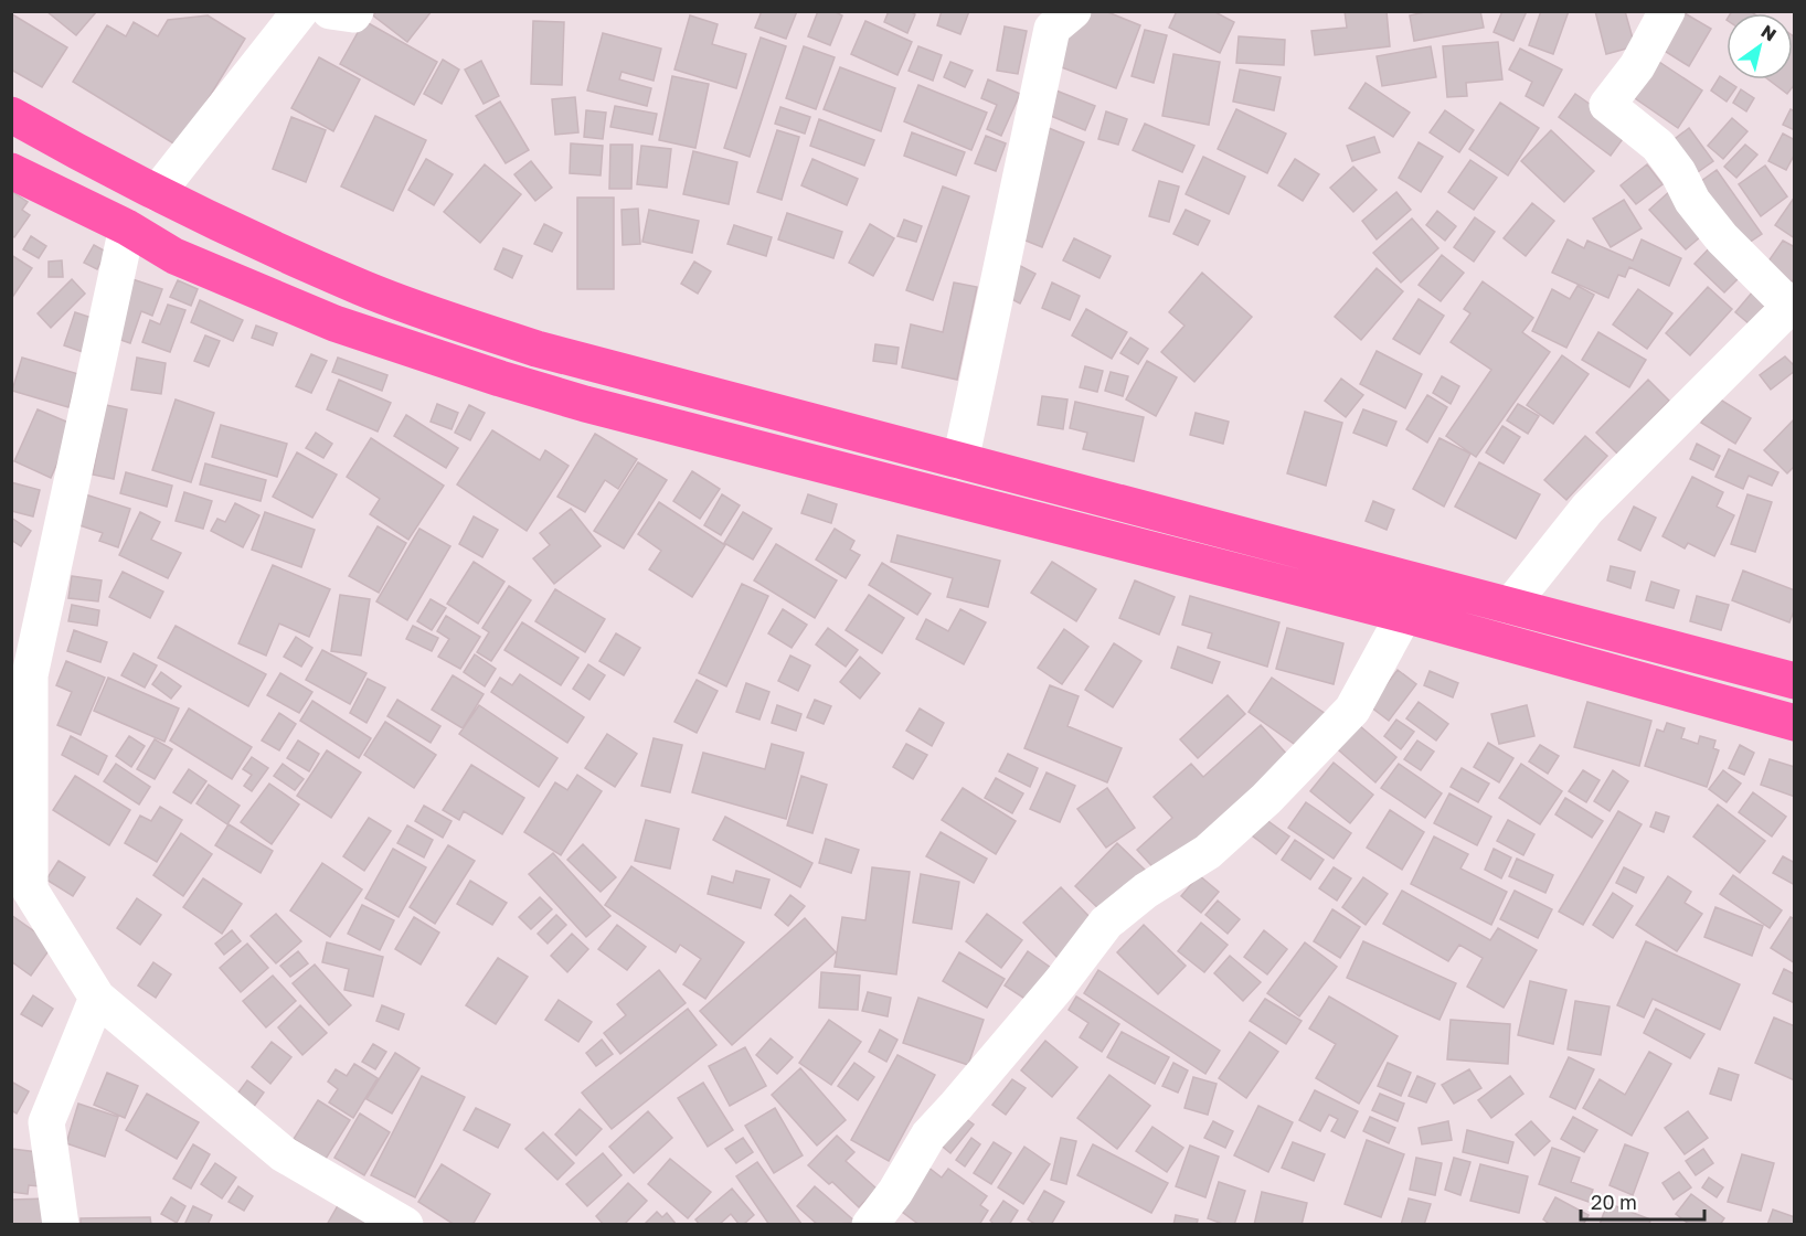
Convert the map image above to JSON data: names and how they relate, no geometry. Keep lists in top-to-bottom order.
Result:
{
  "scale_bar": "20 m",
  "north": "top right"
}
